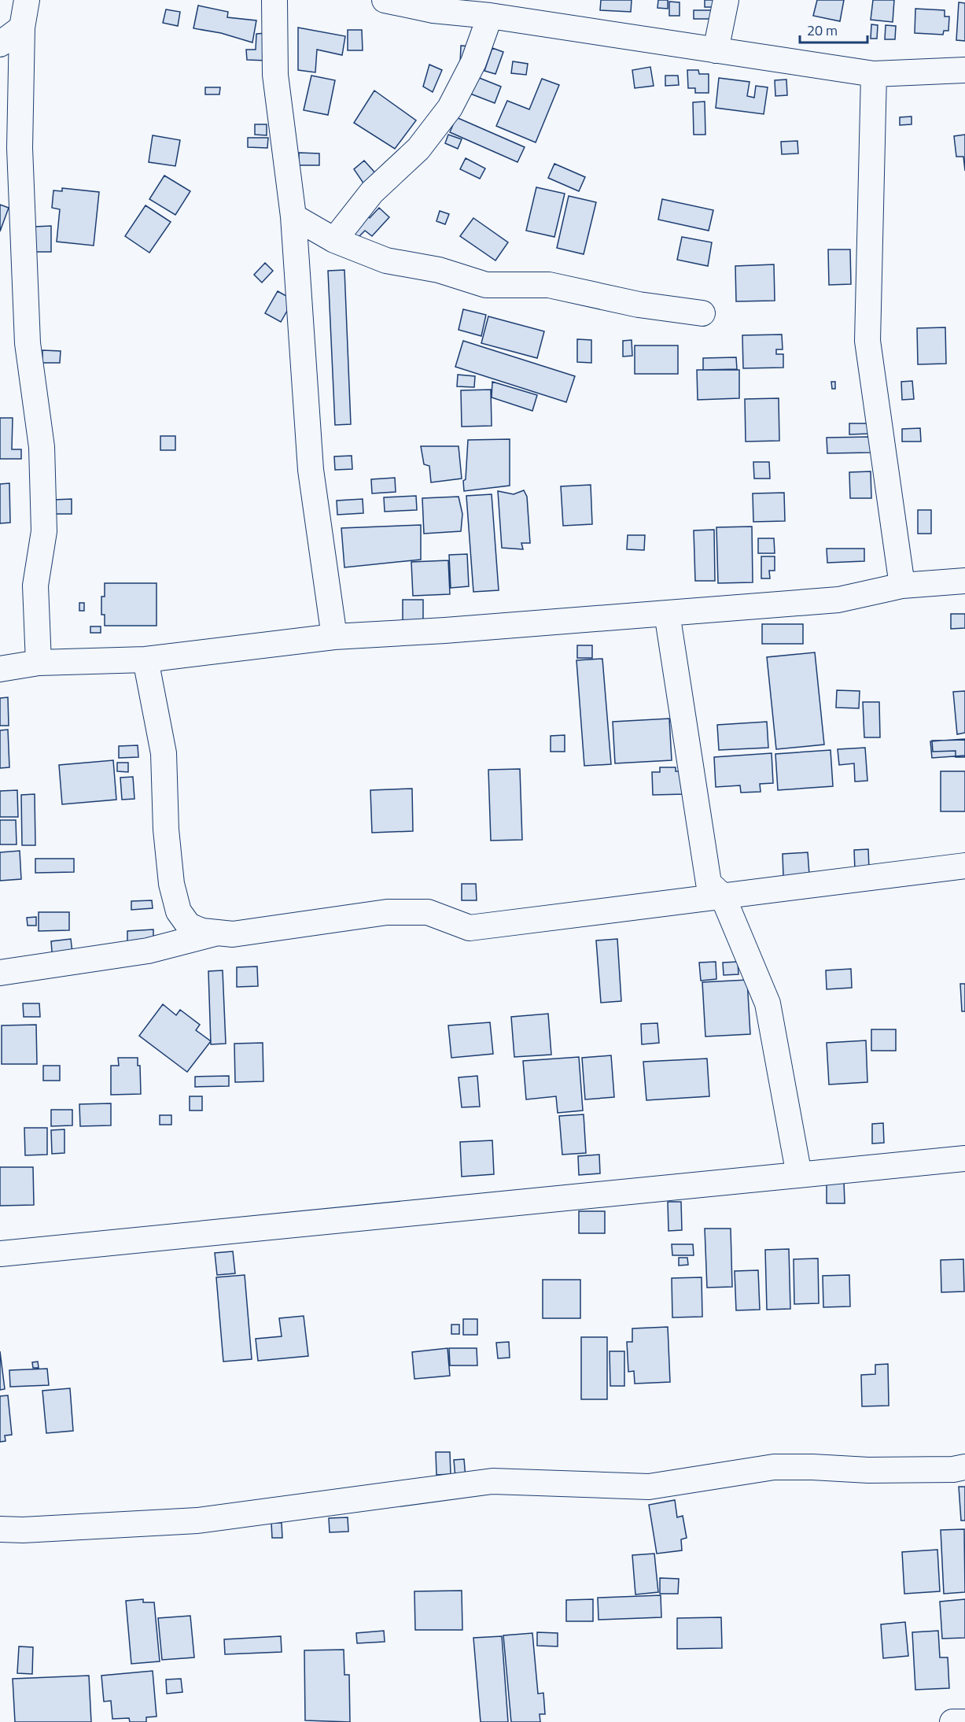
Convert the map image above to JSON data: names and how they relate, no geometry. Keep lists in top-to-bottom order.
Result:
{
  "scale_bar": "20 m"
}
